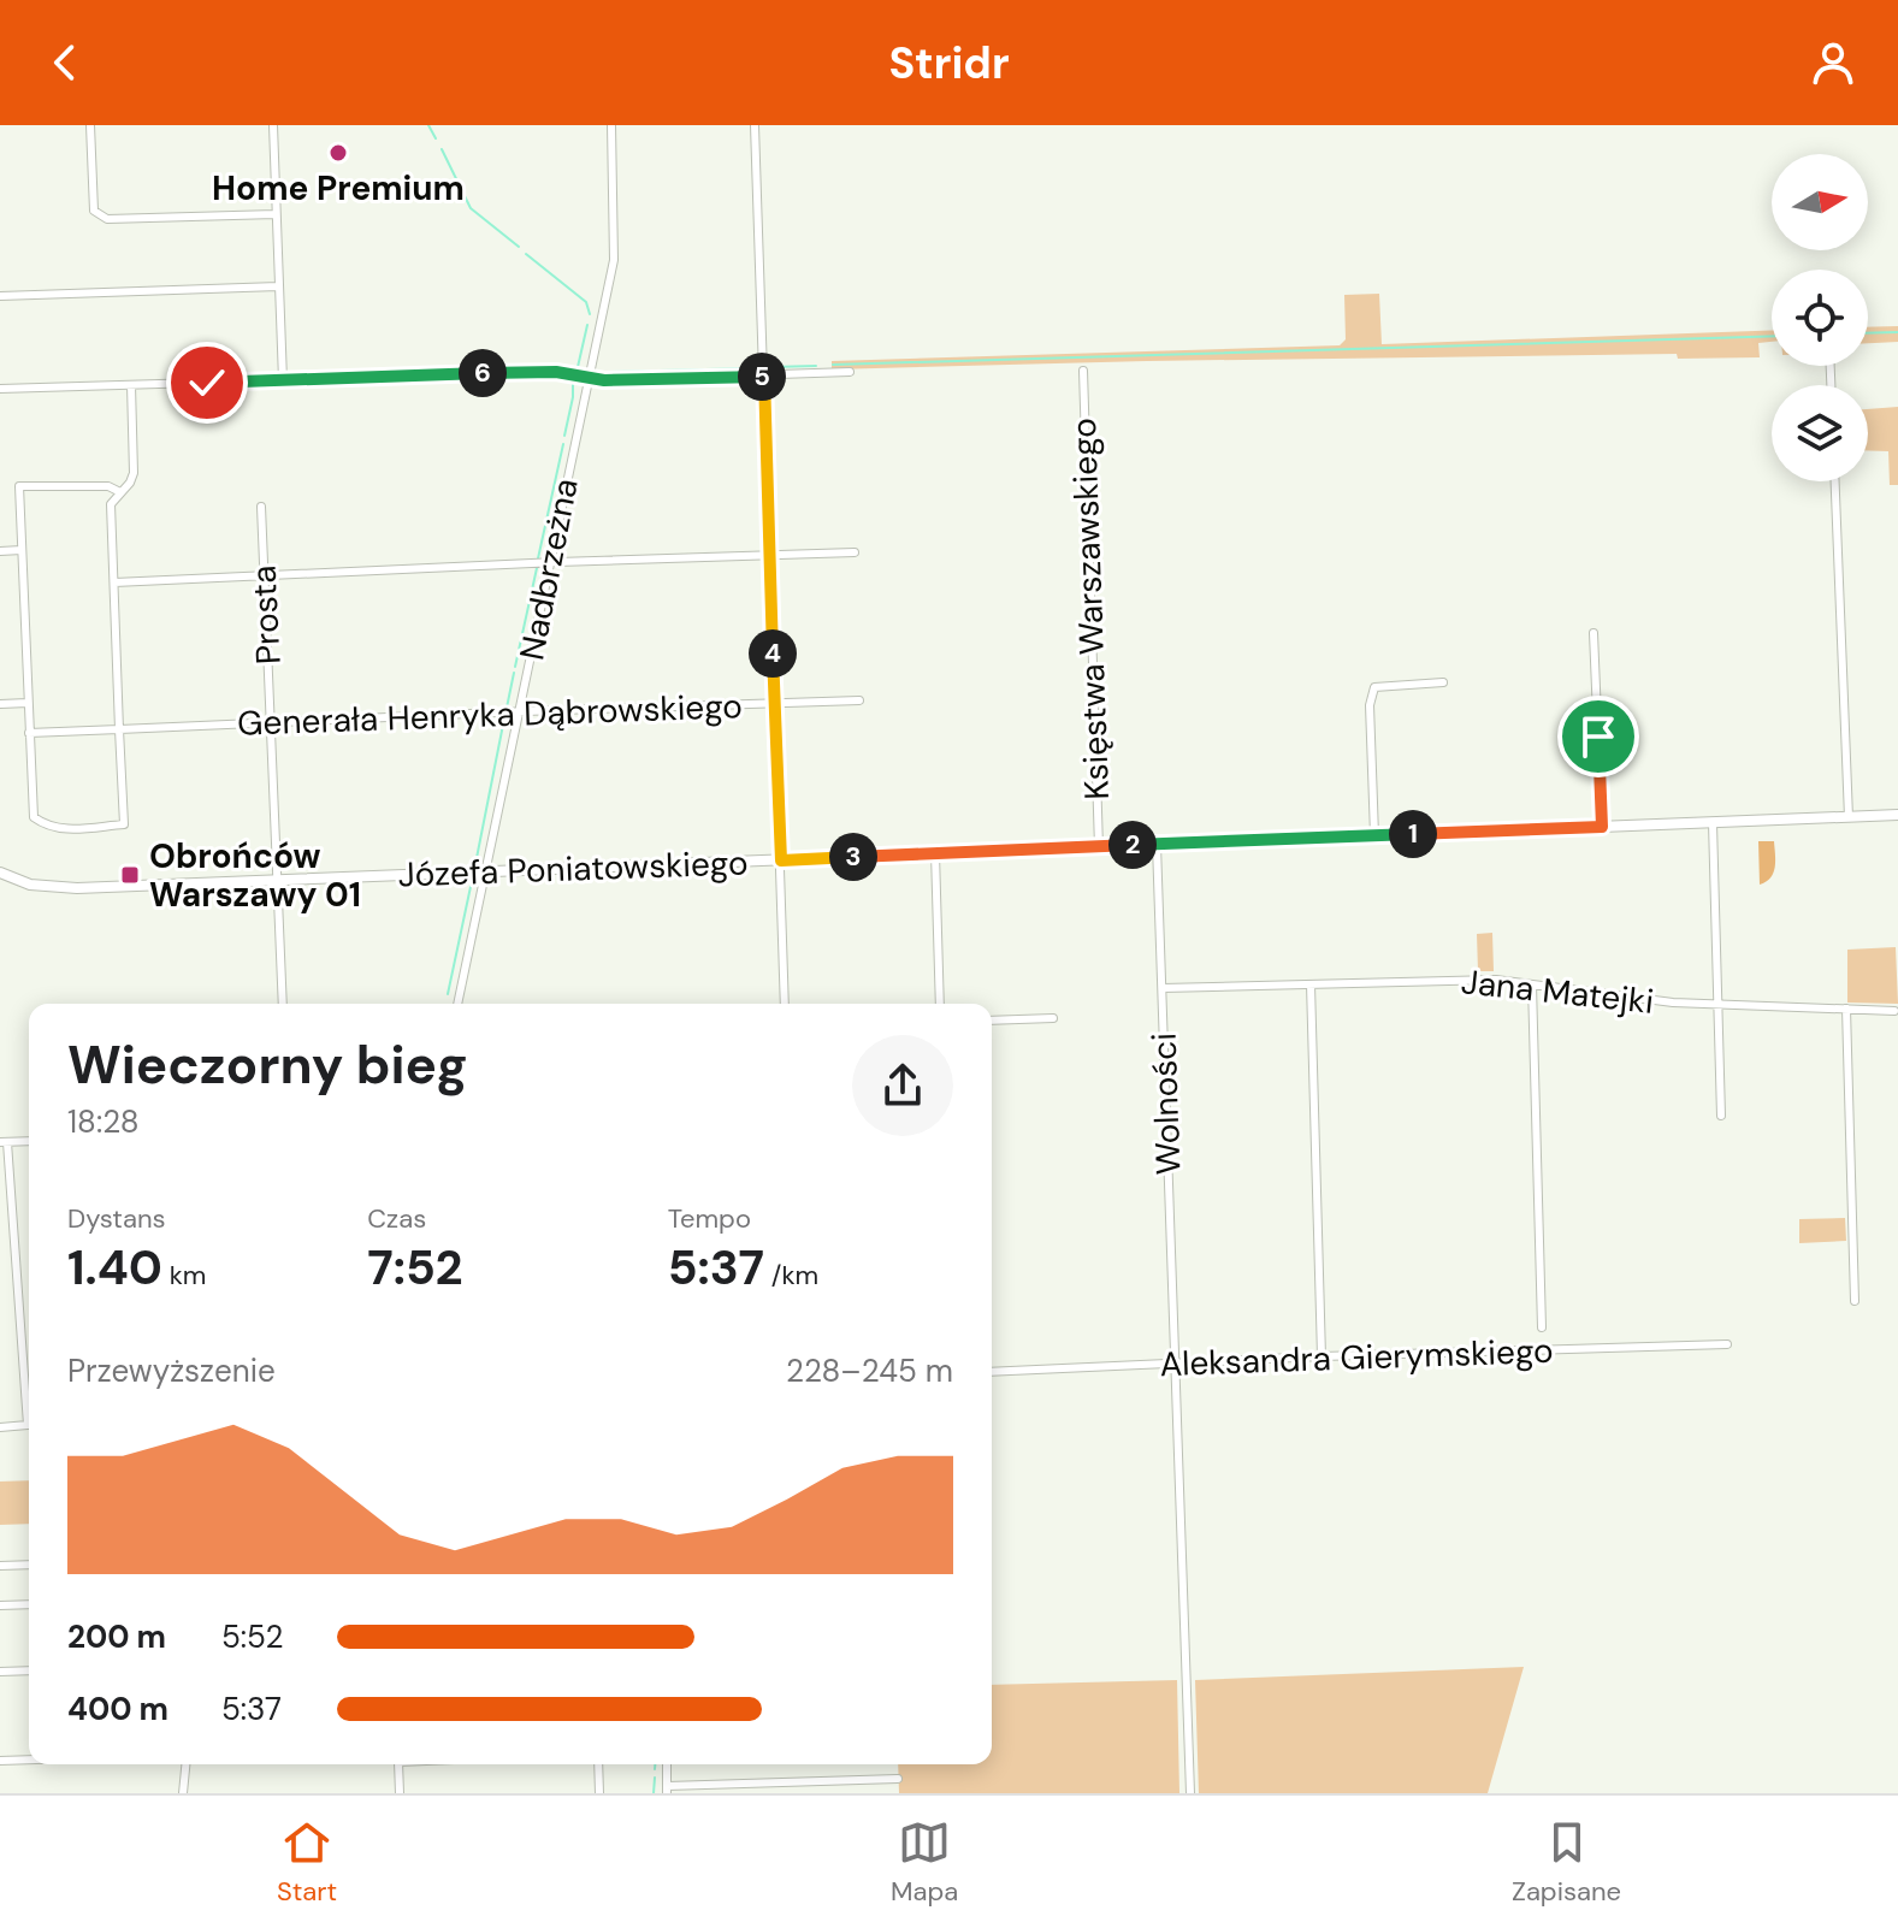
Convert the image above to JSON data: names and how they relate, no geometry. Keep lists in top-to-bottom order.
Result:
{
  "streets": {
    "street": [
      "Nadbrzeżna",
      "Księstwa Warszawskiego",
      "Prosta",
      "Generała Henryka Dąbrowskiego",
      "Józefa Poniatowskiego",
      "Jana Matejki",
      "Wolności",
      "Aleksandra Gierymskiego"
    ]
  },
  "crossings": [
    ["Nadbrzeżna", "Generała Henryka Dąbrowskiego"],
    ["Nadbrzeżna", "Józefa Poniatowskiego"],
    ["Księstwa Warszawskiego", "Józefa Poniatowskiego"],
    ["Prosta", "Generała Henryka Dąbrowskiego"],
    ["Prosta", "Józefa Poniatowskiego"],
    ["Józefa Poniatowskiego", "Wolności"],
    ["Jana Matejki", "Wolności"],
    ["Wolności", "Aleksandra Gierymskiego"]
  ],
  "places": {
    "other": ["Home Premium"],
    "transit": ["Obrońców Warszawy 01"]
  },
  "north": "right",
  "page": {
    "header": "Stridr",
    "pins": [
      "6",
      "5",
      "4",
      "1",
      "2",
      "3"
    ],
    "heading": ["Wieczorny bieg", "18:28"],
    "stats": [
      ["Dystans", "1.40 km"],
      ["Czas", "7:52"],
      ["Tempo", "5:37 /km"]
    ],
    "chart": ["Przewyższenie", "228–245 m"],
    "list": [
      {
        "name": "200 m",
        "note": "5:52"
      },
      {
        "name": "400 m",
        "note": "5:37"
      }
    ],
    "tabs": ["Start", "Mapa", "Zapisane"]
  }
}
